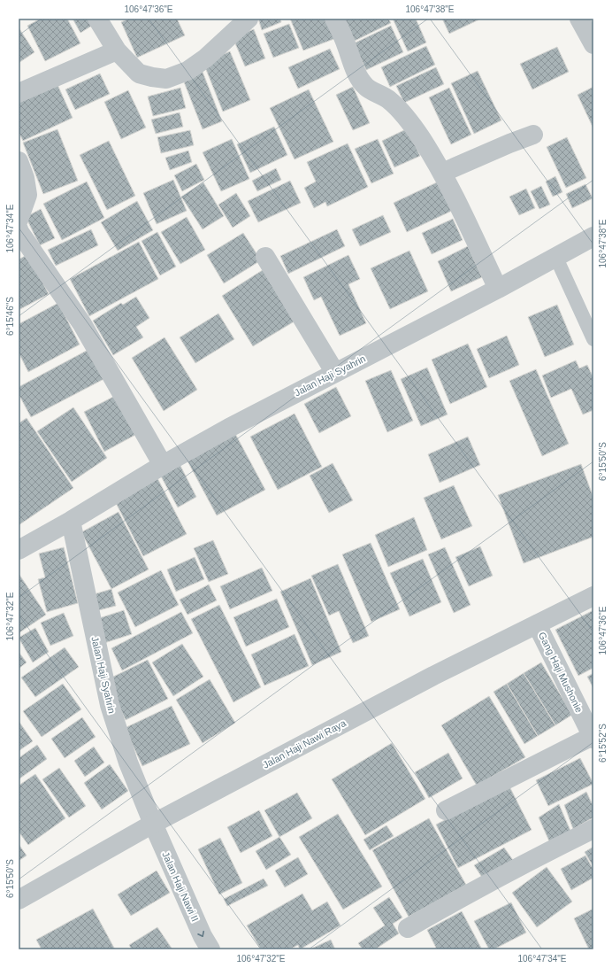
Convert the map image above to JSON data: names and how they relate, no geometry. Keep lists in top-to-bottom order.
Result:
{
  "streets": {
    "street": [
      "Jalan Haji Syahrin",
      "Gang Haji Mushonie",
      "Jalan Haji Nawi Raya",
      "Jalan Haji Nawi II"
    ]
  },
  "crossings": [
    ["Jalan Haji Syahrin", "Jalan Haji Nawi Raya"],
    ["Jalan Haji Syahrin", "Jalan Haji Nawi II"],
    ["Gang Haji Mushonie", "Jalan Haji Nawi Raya"],
    ["Jalan Haji Nawi Raya", "Jalan Haji Nawi II"]
  ],
  "one_way": ["Jalan Haji Nawi II"],
  "coordinates": [
    "106°47'36\"E",
    "106°47'38\"E",
    "106°47'34\"E",
    "6°15'46\"S",
    "6°15'50\"S",
    "106°47'32\"E",
    "6°15'52\"S"
  ]
}
